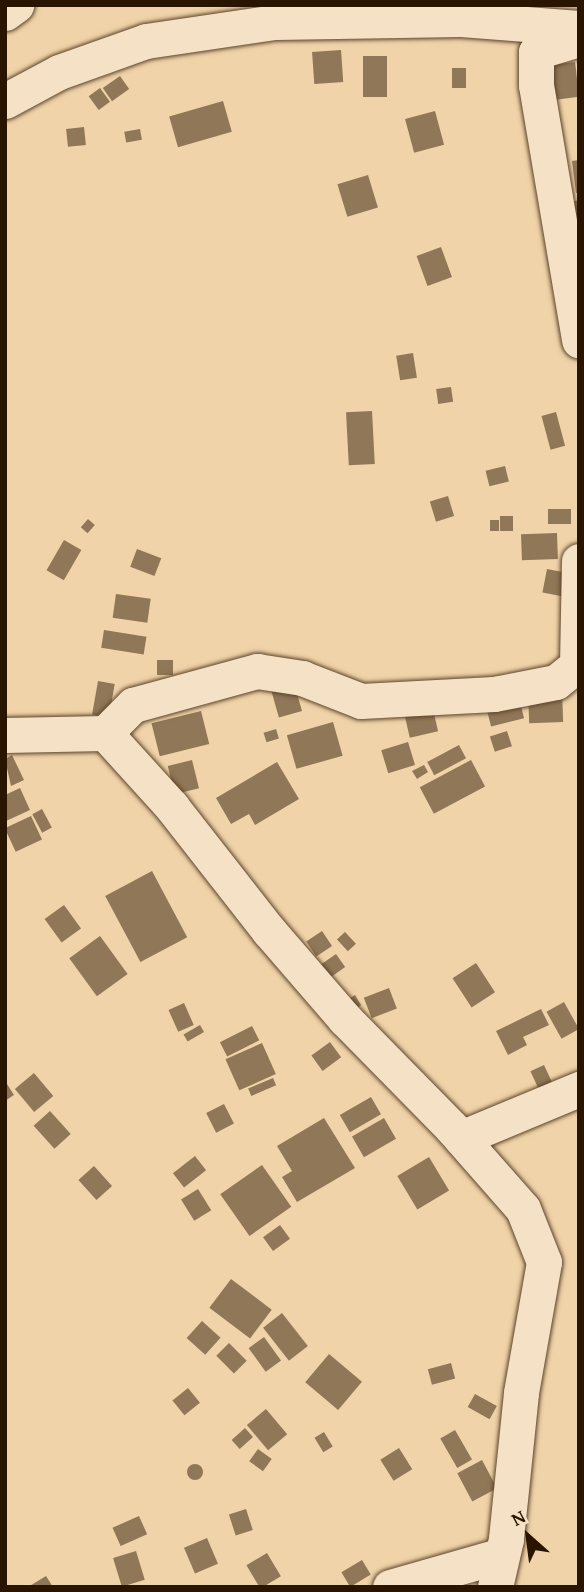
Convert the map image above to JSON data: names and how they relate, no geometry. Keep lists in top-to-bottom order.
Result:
{
  "north": "top left"
}
